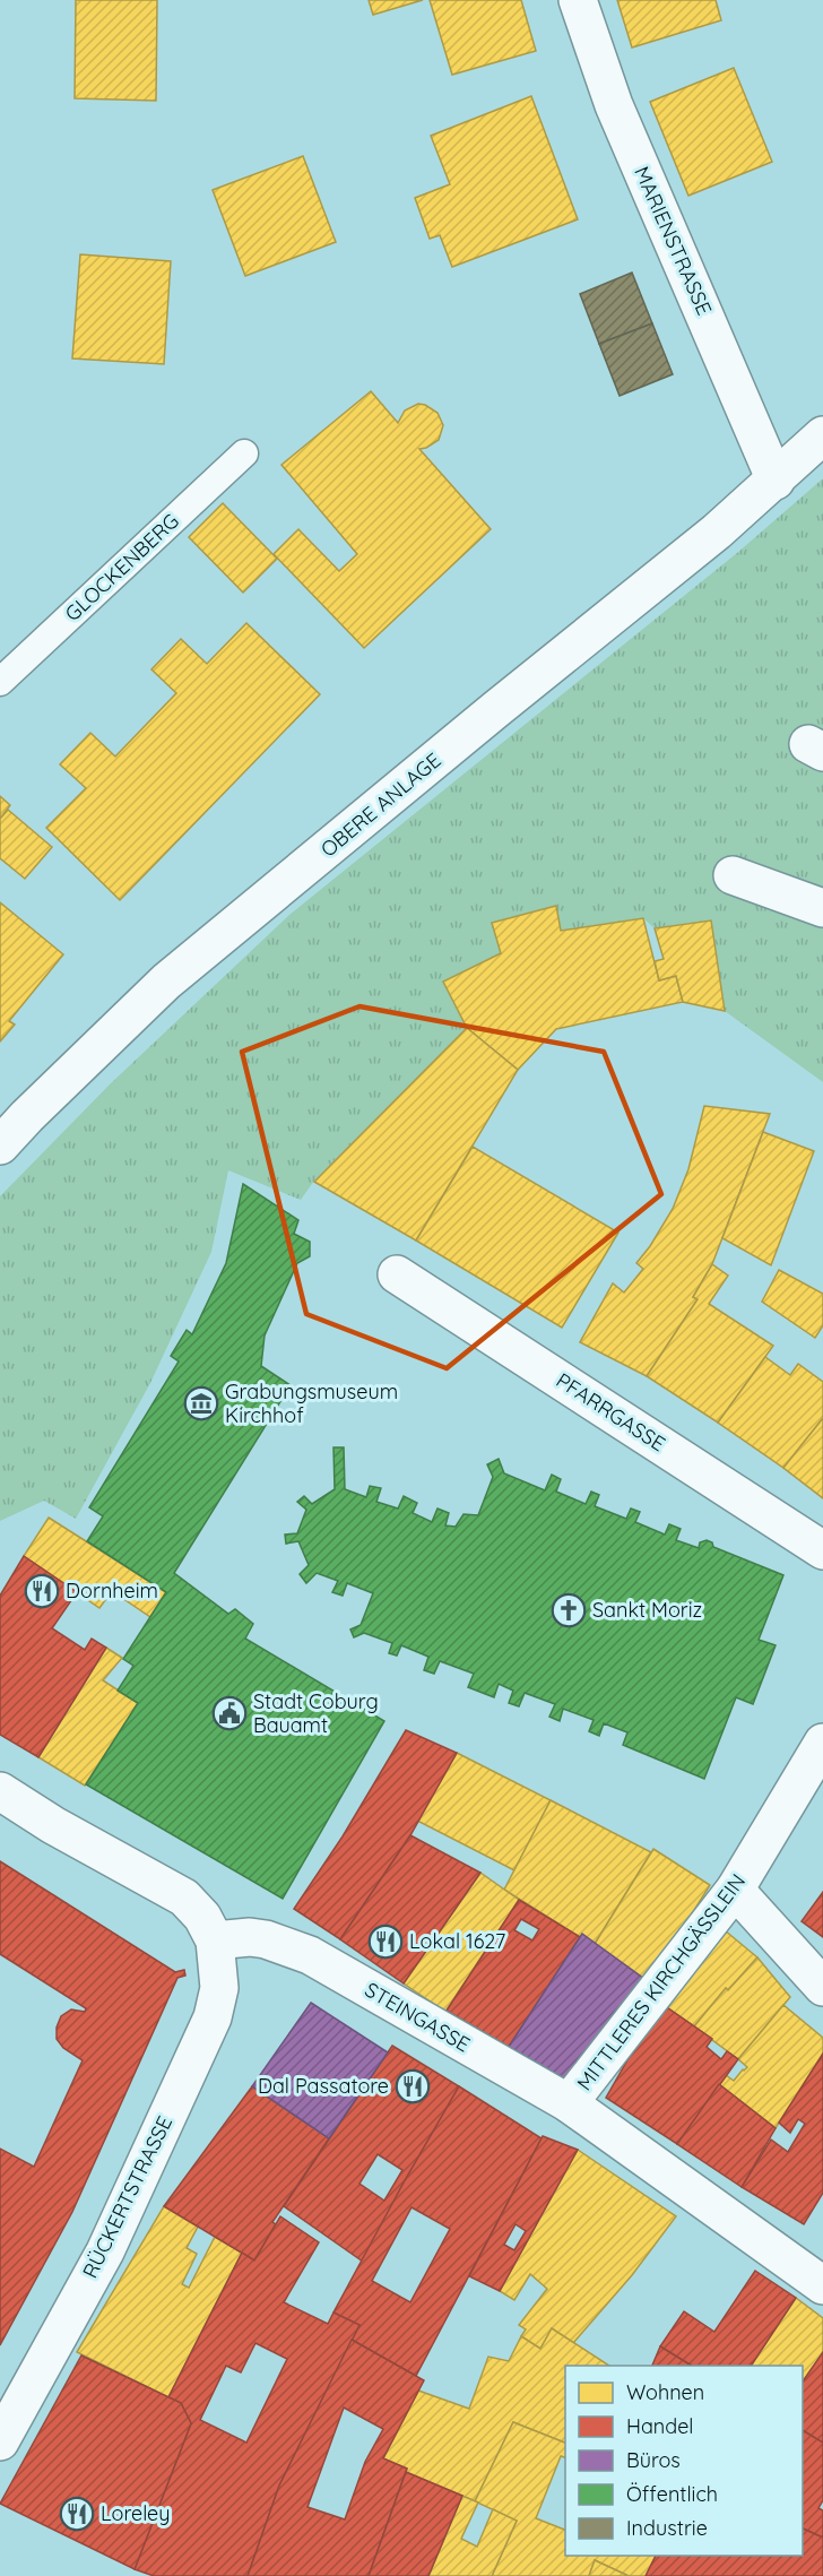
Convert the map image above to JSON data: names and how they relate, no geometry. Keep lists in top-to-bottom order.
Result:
{
  "streets": {
    "street": [
      "MARIENSTRASSE",
      "OBERE ANLAGE",
      "PFARRGASSE",
      "MITTLERES KIRCHGÄSSLEIN",
      "STEINGASSE",
      "RÜCKERTSTRASSE"
    ],
    "lane": ["GLOCKENBERG"]
  },
  "crossings": [
    ["MARIENSTRASSE", "OBERE ANLAGE"],
    ["MITTLERES KIRCHGÄSSLEIN", "STEINGASSE"],
    ["STEINGASSE", "RÜCKERTSTRASSE"]
  ],
  "places": {
    "museum": ["Grabungsmuseum Kirchhof"],
    "restaurant": [
      "Dornheim",
      "Lokal 1627",
      "Dal Passatore",
      "Loreley"
    ],
    "church": ["Sankt Moriz"],
    "public building": ["Stadt Coburg Bauamt"]
  },
  "legend": [
    "Wohnen",
    "Handel",
    "Büros",
    "Öffentlich",
    "Industrie"
  ]
}
